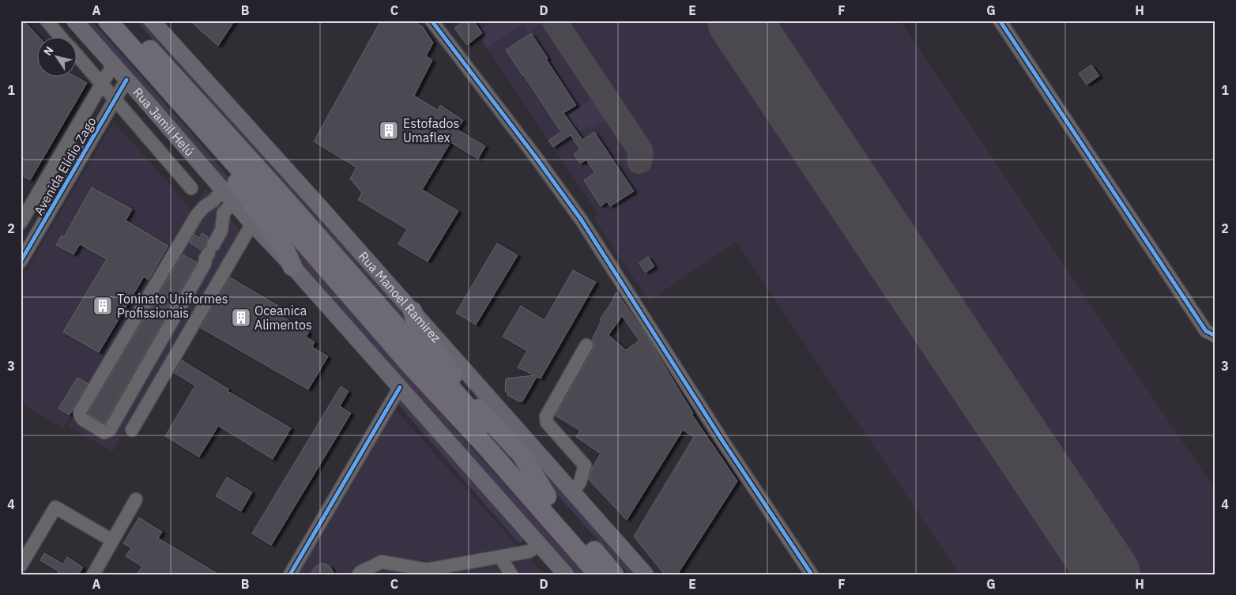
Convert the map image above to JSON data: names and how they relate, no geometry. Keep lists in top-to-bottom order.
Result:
{
  "streets": {
    "main road": ["Rua Jamil Helú", "Rua Manoel Ramirez"],
    "street": ["Avenida Elídio Zago"]
  },
  "crossings": [
    ["Rua Jamil Helú", "Avenida Elídio Zago"]
  ],
  "places": {
    "building": ["Estofados Umaflex", "Toninato Uniformes Profissionais", "Oceanica Alimentos"]
  },
  "north": "top left",
  "grid": {
    "columns": [
      "A",
      "B",
      "C",
      "D",
      "E",
      "F",
      "G",
      "H"
    ],
    "rows": [
      "1",
      "2",
      "3",
      "4"
    ]
  }
}
